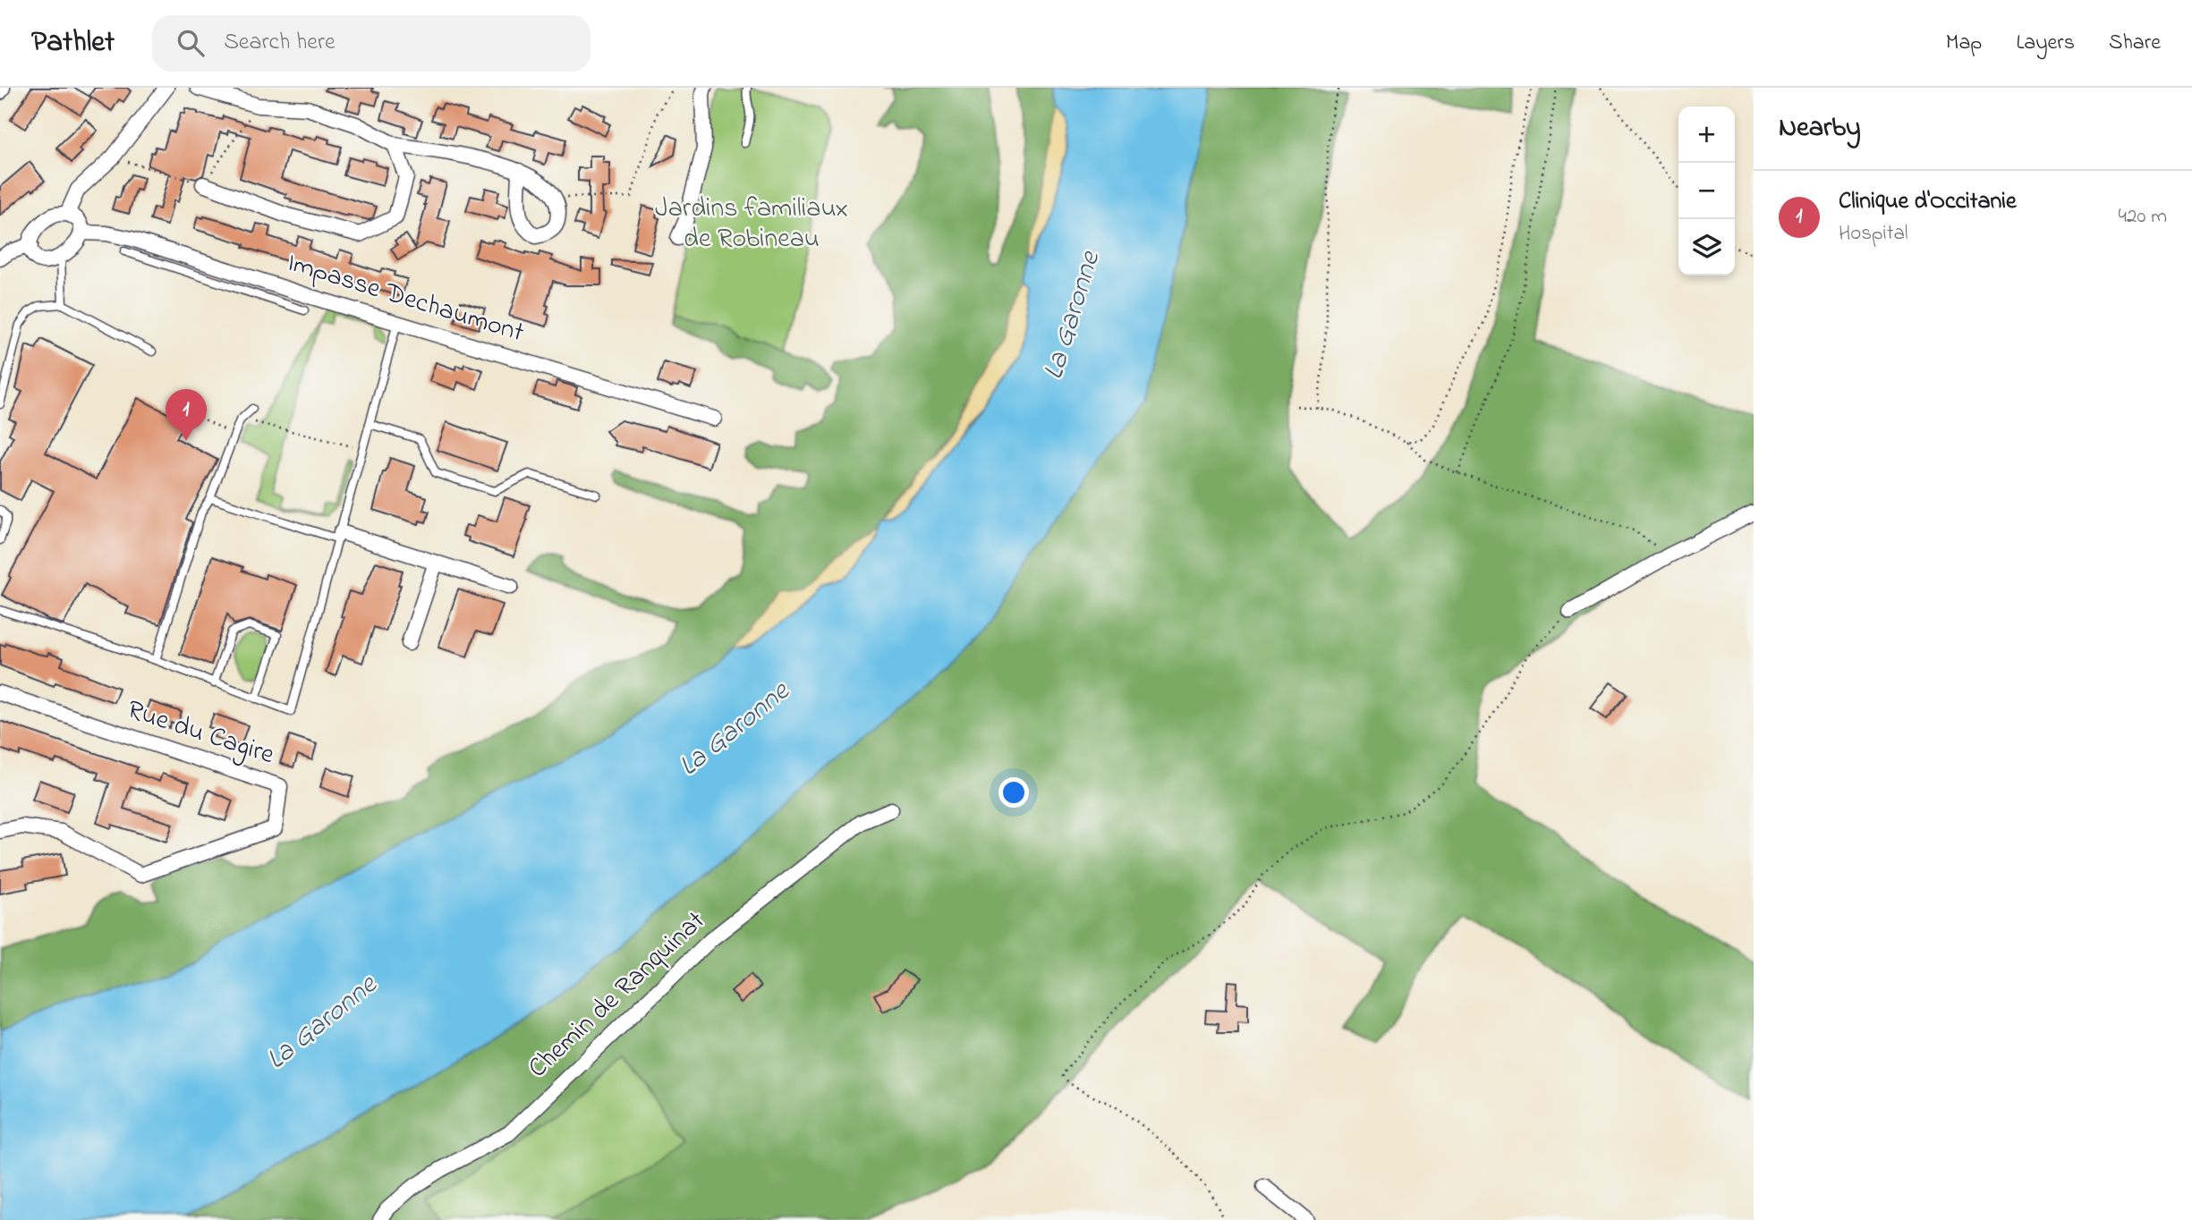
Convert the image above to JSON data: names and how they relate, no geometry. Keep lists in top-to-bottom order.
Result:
{
  "streets": {
    "street": ["Impasse Dechaumont", "Rue du Cagire", "Chemin de Ranquinat"]
  },
  "water": ["La Garonne"],
  "parks": ["Jardins familiaux de Robineau"],
  "page": {
    "header": "Pathlet",
    "search": "Search here",
    "nav": ["Map", "Layers", "Share"],
    "heading": "Nearby",
    "map_buttons": ["+", "−"],
    "list": [
      {
        "mark": "1",
        "name": "Clinique d'Occitanie",
        "note": "Hospital",
        "value": "420 m"
      }
    ],
    "pins": "1"
  }
}
